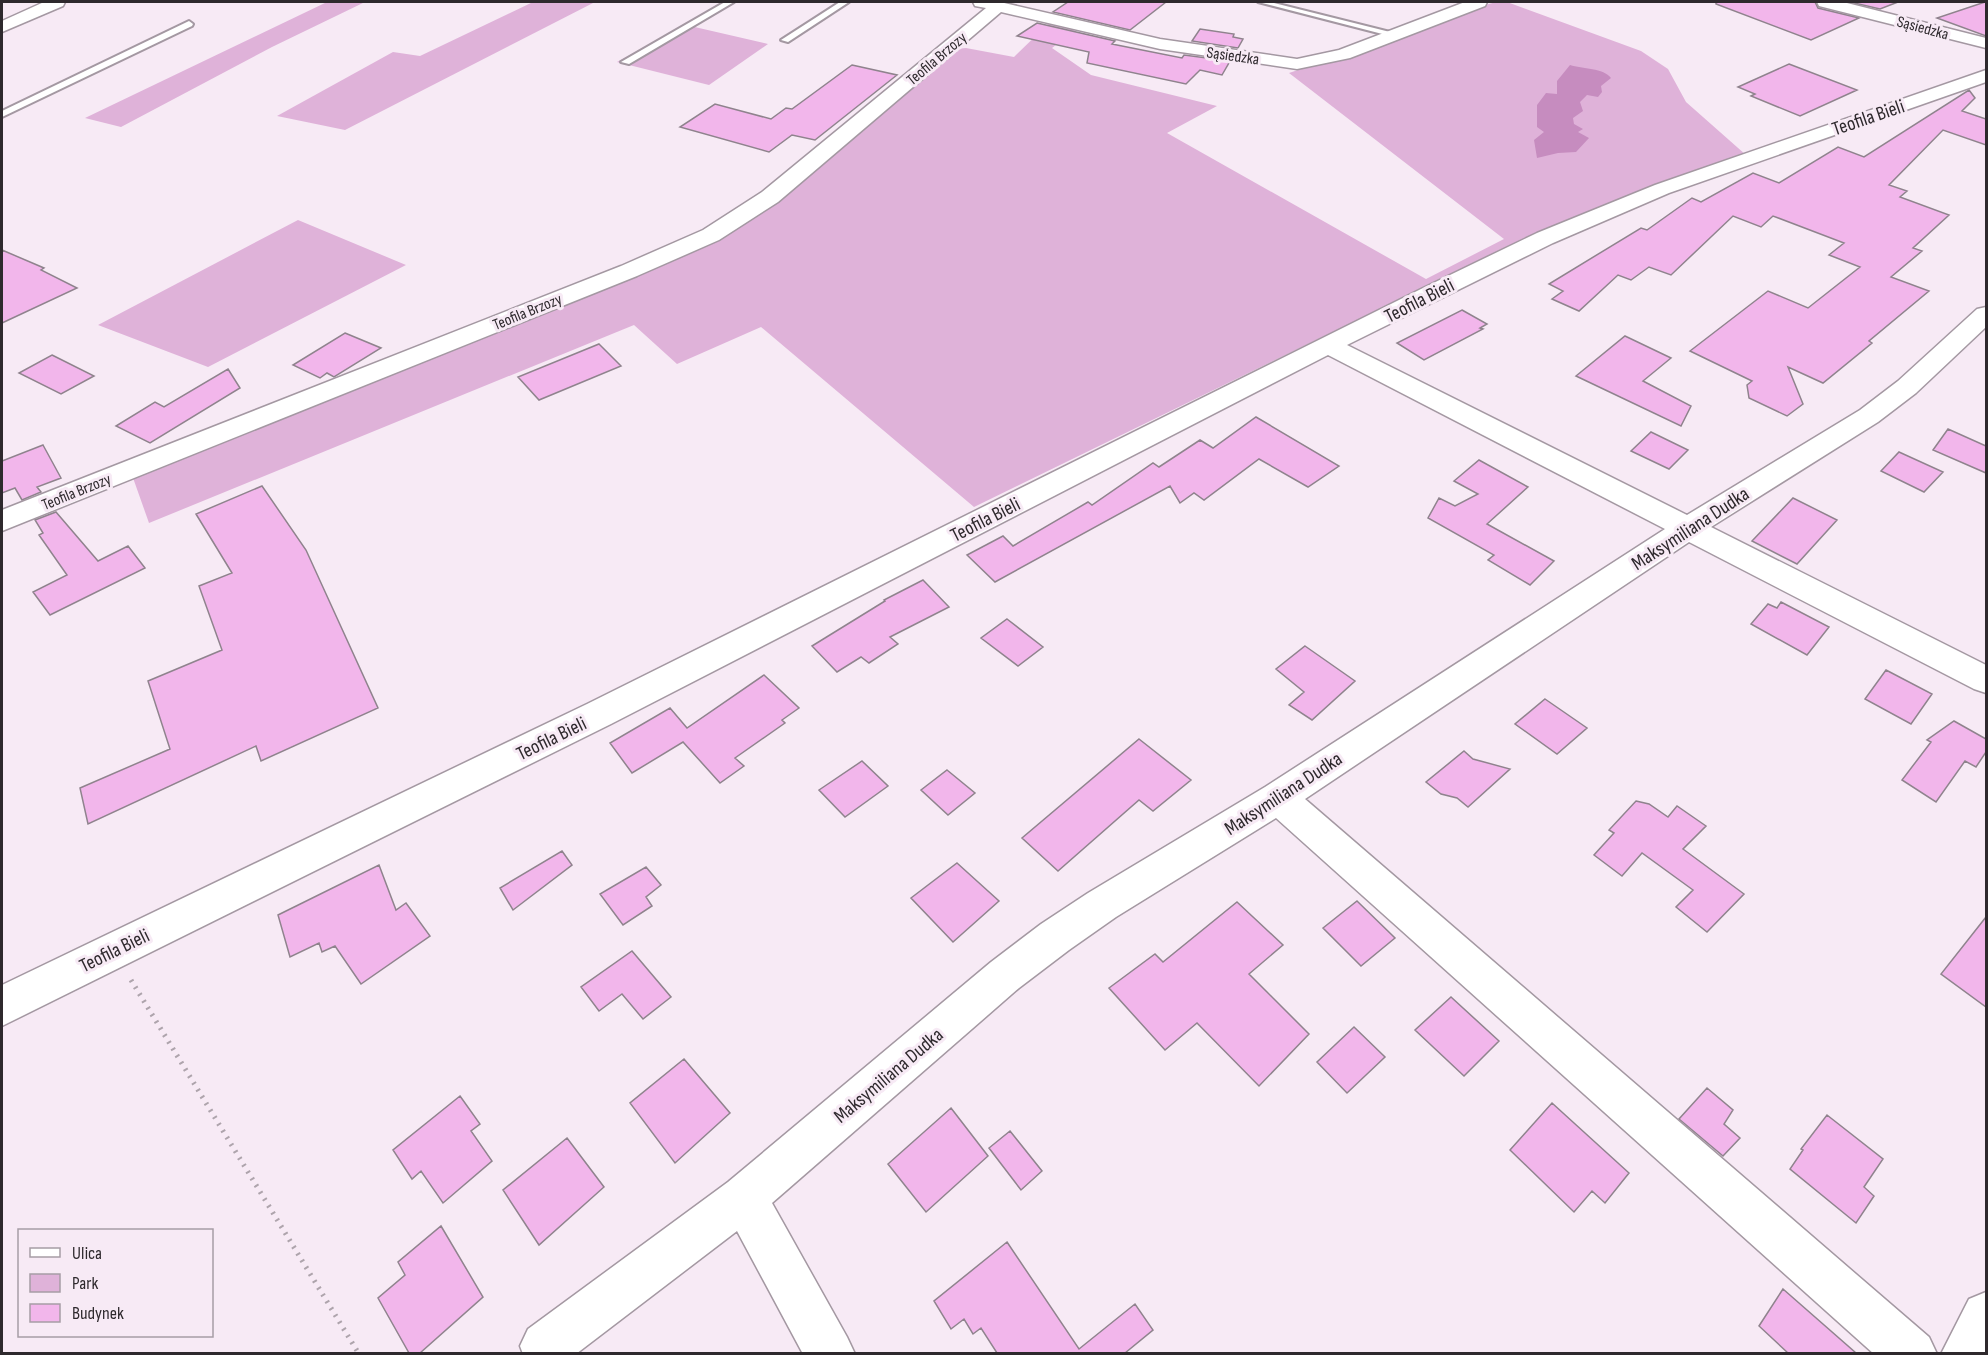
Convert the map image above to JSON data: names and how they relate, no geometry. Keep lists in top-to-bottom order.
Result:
{
  "streets": {
    "street": [
      "Sąsiedzka",
      "Teofila Brzozy",
      "Teofila Bieli",
      "Maksymiliana Dudka"
    ]
  },
  "crossings": [
    ["Sąsiedzka", "Teofila Brzozy"]
  ],
  "legend": ["Ulica", "Park", "Budynek"]
}
